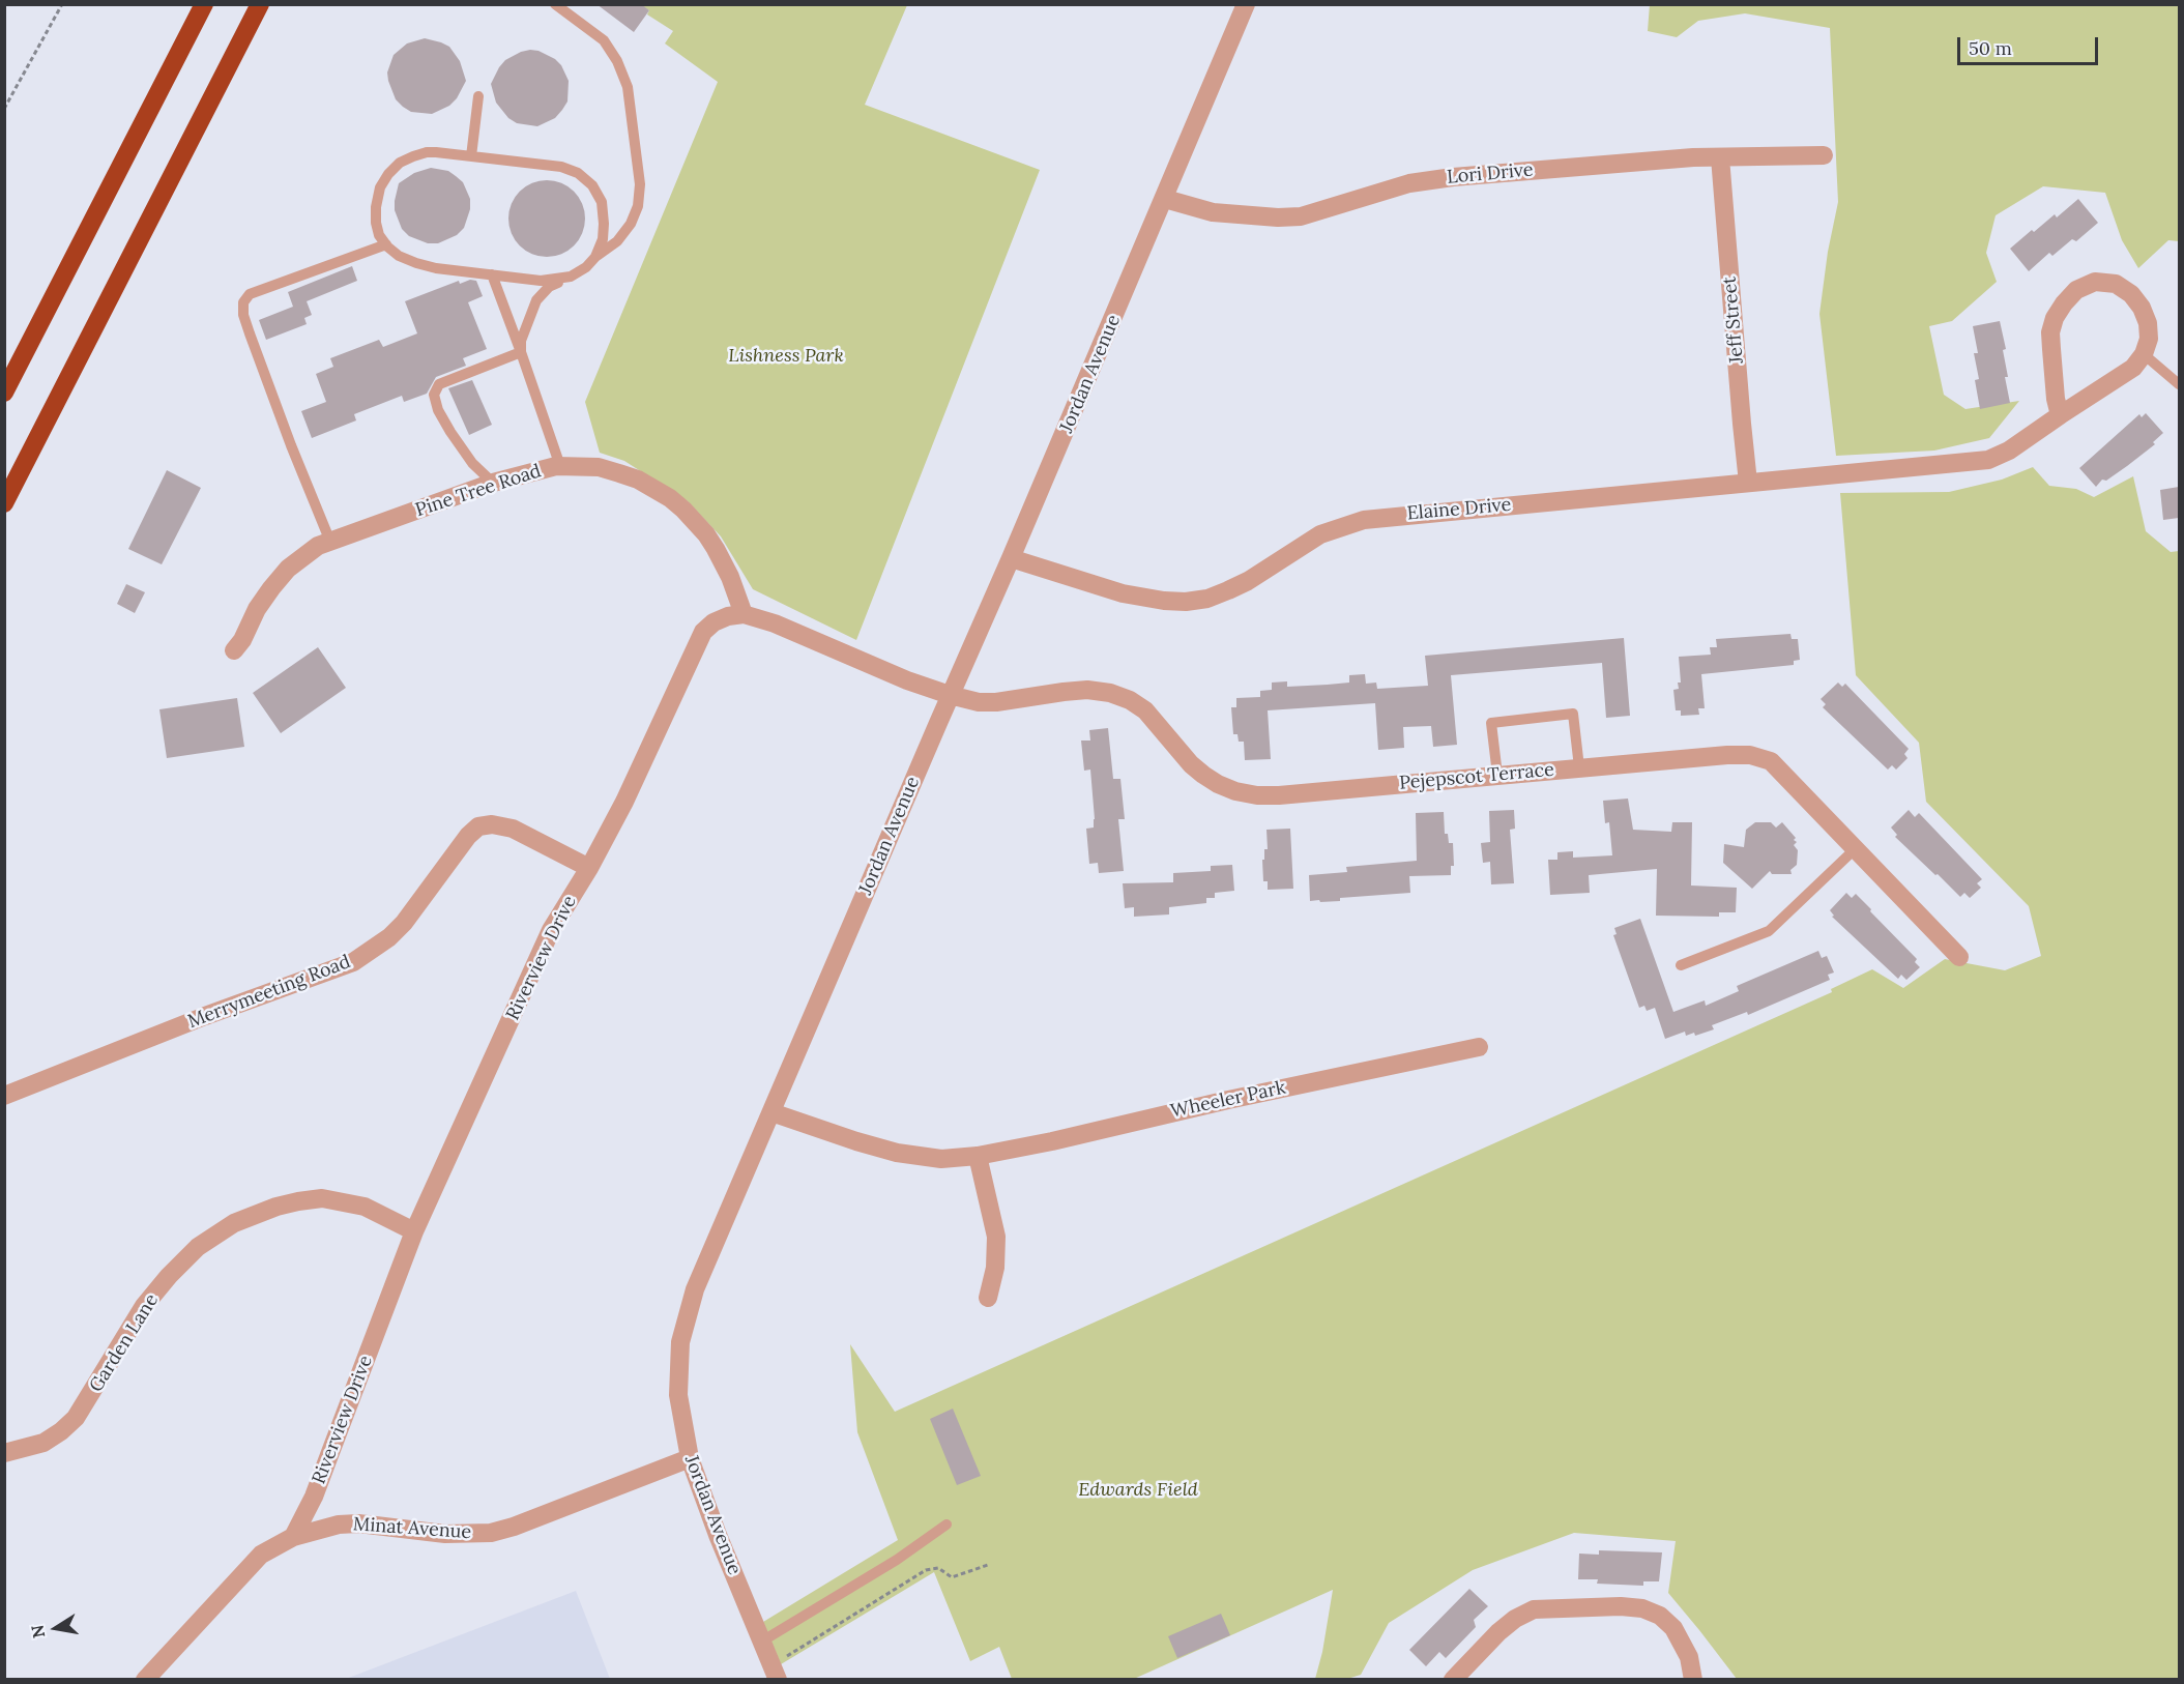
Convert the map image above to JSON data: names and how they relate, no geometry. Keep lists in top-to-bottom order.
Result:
{
  "streets": {
    "street": [
      "Lori Drive",
      "Jeff Street",
      "Jordan Avenue",
      "Pine Tree Road",
      "Elaine Drive",
      "Pejepscot Terrace",
      "Riverview Drive",
      "Merrymeeting Road",
      "Wheeler Park",
      "Garden Lane",
      "Minat Avenue"
    ]
  },
  "crossings": [
    ["Lori Drive", "Jeff Street"],
    ["Lori Drive", "Jordan Avenue"],
    ["Jeff Street", "Elaine Drive"],
    ["Jordan Avenue", "Elaine Drive"],
    ["Jordan Avenue", "Pejepscot Terrace"],
    ["Jordan Avenue", "Wheeler Park"],
    ["Jordan Avenue", "Minat Avenue"],
    ["Pine Tree Road", "Riverview Drive"],
    ["Riverview Drive", "Merrymeeting Road"],
    ["Riverview Drive", "Garden Lane"],
    ["Riverview Drive", "Minat Avenue"]
  ],
  "parks": ["Lishness Park", "Edwards Field"],
  "scale_bar": "50 m",
  "north": "left"
}
